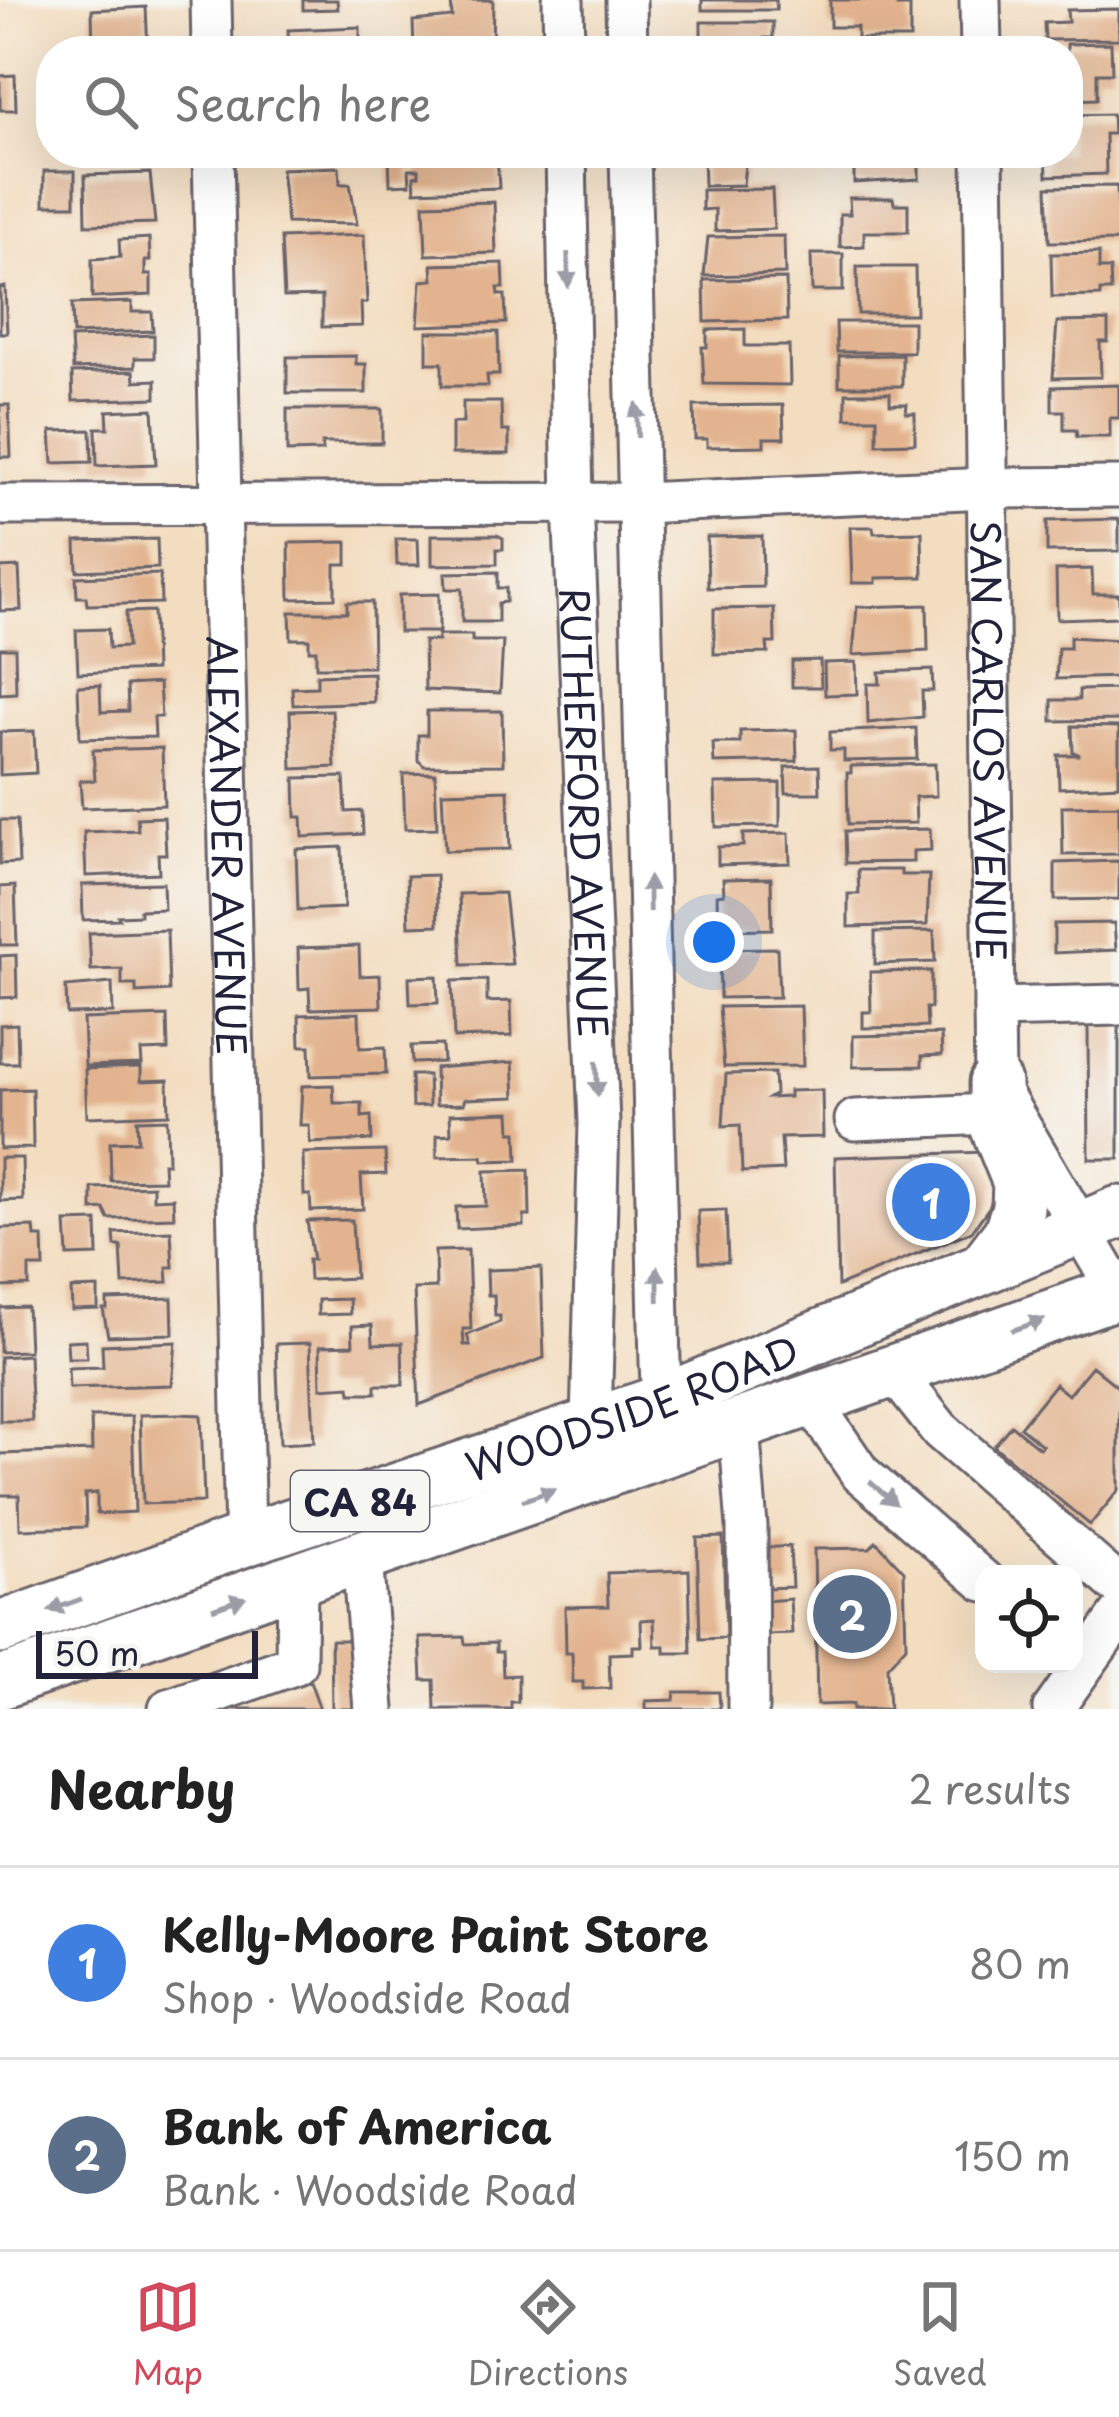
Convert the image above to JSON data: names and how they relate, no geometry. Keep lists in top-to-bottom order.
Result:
{
  "streets": {
    "main road": ["WOODSIDE ROAD", "CA 84"],
    "street": ["SAN CARLOS AVENUE", "RUTHERFORD AVENUE", "ALEXANDER AVENUE"]
  },
  "crossings": [
    ["RUTHERFORD AVENUE", "WOODSIDE ROAD"],
    ["ALEXANDER AVENUE", "WOODSIDE ROAD"]
  ],
  "scale_bar": "50 m",
  "page": {
    "search": "Search here",
    "pins": ["1", "2"],
    "scale": "50 m",
    "heading": ["Nearby", "2 results"],
    "list": [
      {
        "mark": "1",
        "name": "Kelly-Moore Paint Store",
        "note": "Shop · Woodside Road",
        "value": "80 m"
      },
      {
        "mark": "2",
        "name": "Bank of America",
        "note": "Bank · Woodside Road",
        "value": "150 m"
      }
    ],
    "nav": ["Map", "Directions", "Saved"]
  }
}
